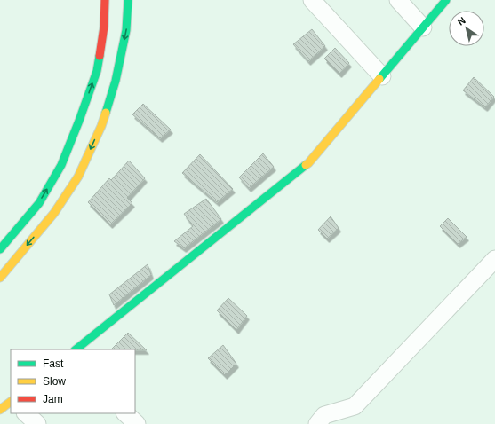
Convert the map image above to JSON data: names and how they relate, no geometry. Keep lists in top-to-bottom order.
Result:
{
  "legend": ["Fast", "Slow", "Jam"],
  "north": "top left"
}
